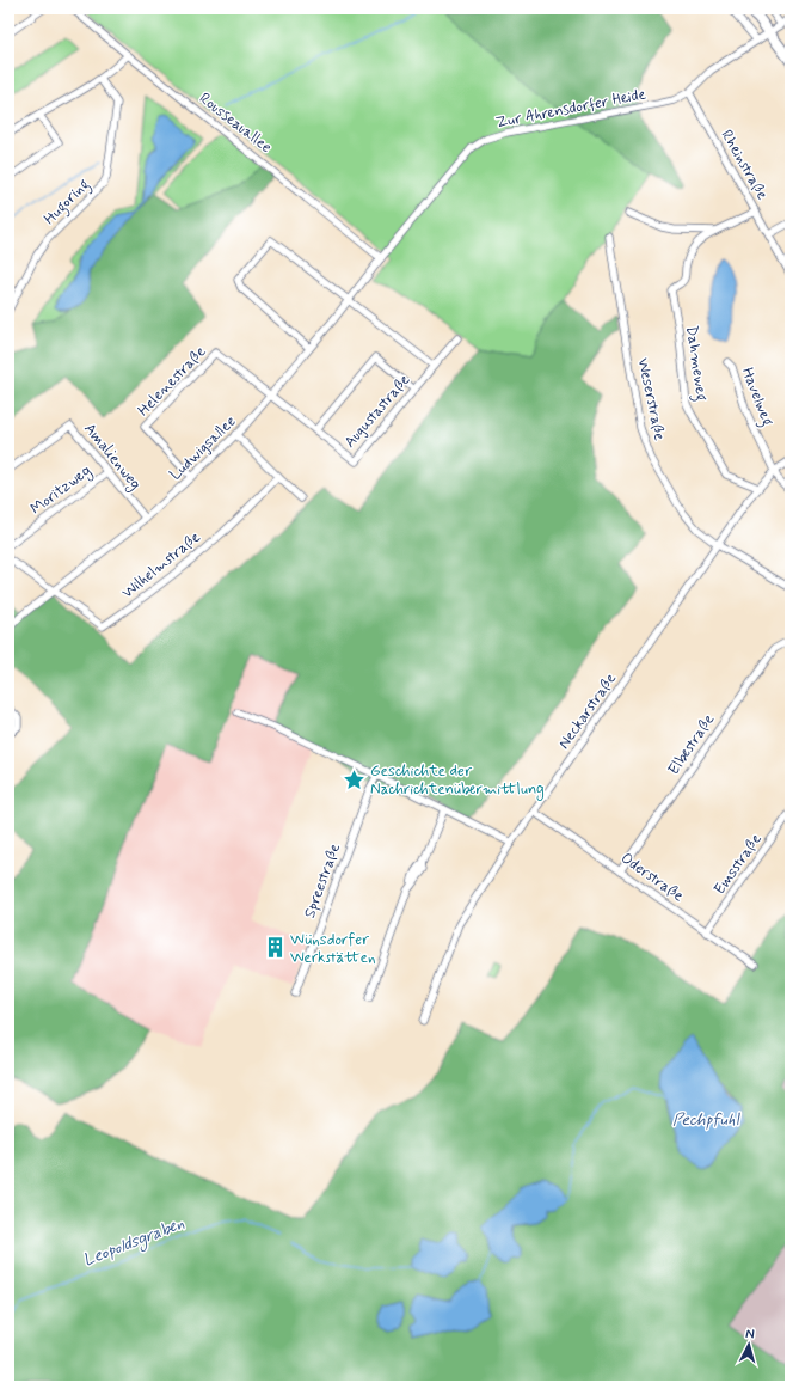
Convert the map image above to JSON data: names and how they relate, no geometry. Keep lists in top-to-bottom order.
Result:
{
  "streets": {
    "street": [
      "Zur Ahrensdorfer Heide",
      "Rousseauallee",
      "Rheinstraße",
      "Hugoring",
      "Dahmeweg",
      "Helenestraße",
      "Havelweg",
      "Weserstraße",
      "Augustastraße",
      "Ludwigsallee",
      "Amalienweg",
      "Moritzweg",
      "Wilhelmstraße",
      "Neckarstraße",
      "Elbestraße",
      "Emsstraße",
      "Oderstraße",
      "Spreestraße"
    ]
  },
  "crossings": [
    ["Zur Ahrensdorfer Heide", "Rousseauallee"],
    ["Zur Ahrensdorfer Heide", "Rheinstraße"],
    ["Zur Ahrensdorfer Heide", "Ludwigsallee"],
    ["Rousseauallee", "Ludwigsallee"],
    ["Dahmeweg", "Neckarstraße"],
    ["Helenestraße", "Augustastraße"],
    ["Helenestraße", "Ludwigsallee"],
    ["Havelweg", "Neckarstraße"],
    ["Weserstraße", "Neckarstraße"],
    ["Augustastraße", "Ludwigsallee"],
    ["Ludwigsallee", "Amalienweg"],
    ["Ludwigsallee", "Wilhelmstraße"],
    ["Amalienweg", "Moritzweg"],
    ["Neckarstraße", "Oderstraße"],
    ["Elbestraße", "Oderstraße"],
    ["Emsstraße", "Oderstraße"]
  ],
  "water": ["Pechpfuhl", "Leopoldsgraben"],
  "places": {
    "place": ["Geschichte der Nachrichtenübermittlung"],
    "building": ["Wünsdorfer Werkstätten"]
  },
  "north": "top"
}
